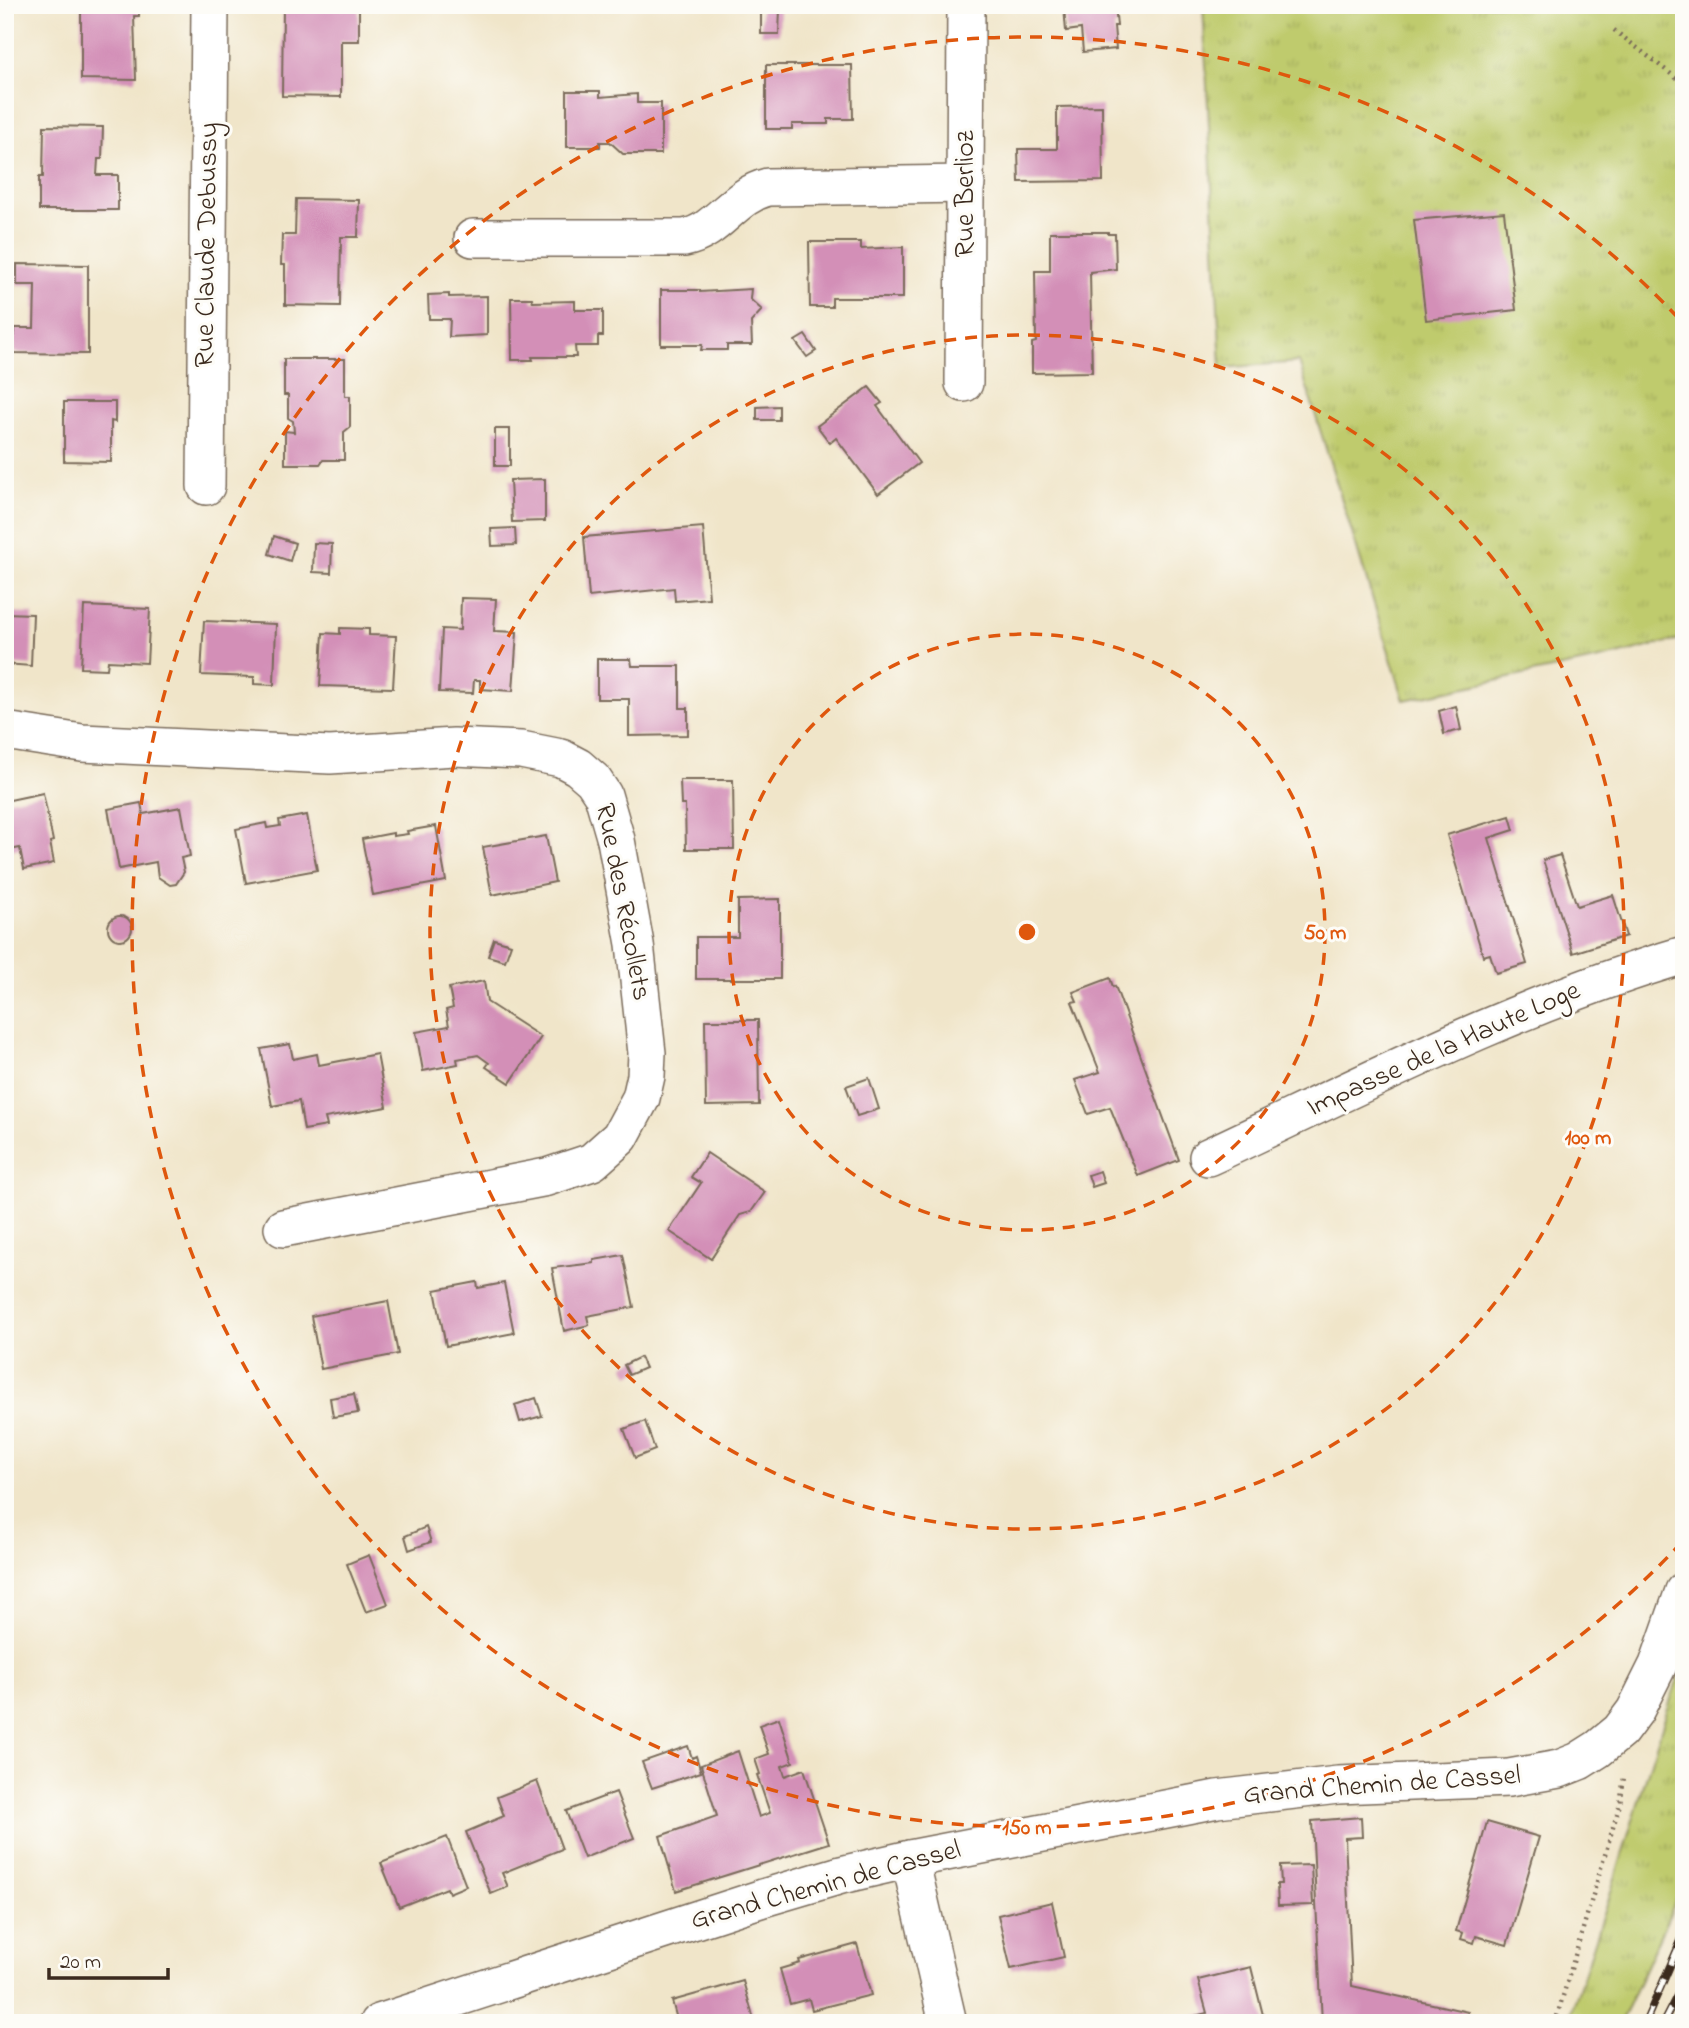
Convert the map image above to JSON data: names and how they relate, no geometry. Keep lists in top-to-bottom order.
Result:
{
  "streets": {
    "street": [
      "Rue Berlioz",
      "Rue Claude Debussy",
      "Rue des Récollets",
      "Impasse de la Haute Loge",
      "Grand Chemin de Cassel"
    ]
  },
  "scale_bar": "20 m",
  "rings": ["50 m", "100 m", "150 m"]
}
